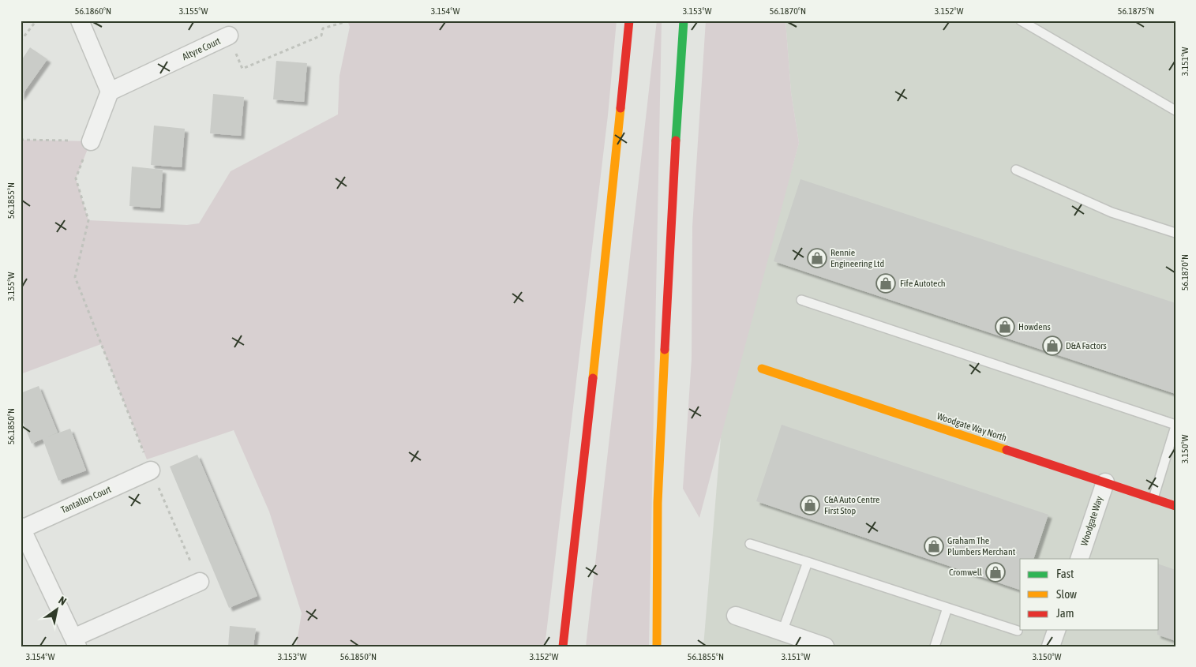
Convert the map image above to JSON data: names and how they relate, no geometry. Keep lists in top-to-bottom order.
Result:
{
  "streets": {
    "main road": ["Woodgate Way North"],
    "street": ["Altyre Court", "Tantallon Court", "Woodgate Way"]
  },
  "crossings": [
    ["Woodgate Way North", "Woodgate Way"]
  ],
  "places": {
    "shop": [
      "Rennie Engineering Ltd",
      "Fife Autotech",
      "Howdens",
      "D&A Factors",
      "C&A Auto Centre First Stop",
      "Graham The Plumbers Merchant",
      "Cromwell"
    ]
  },
  "legend": ["Fast", "Slow", "Jam"],
  "north": "top right",
  "coordinates": [
    "56.1860°N",
    "3.155°W",
    "3.154°W",
    "3.153°W",
    "56.1870°N",
    "3.152°W",
    "56.1875°N",
    "3.151°W",
    "56.1855°N",
    "56.1850°N",
    "3.150°W"
  ]
}
